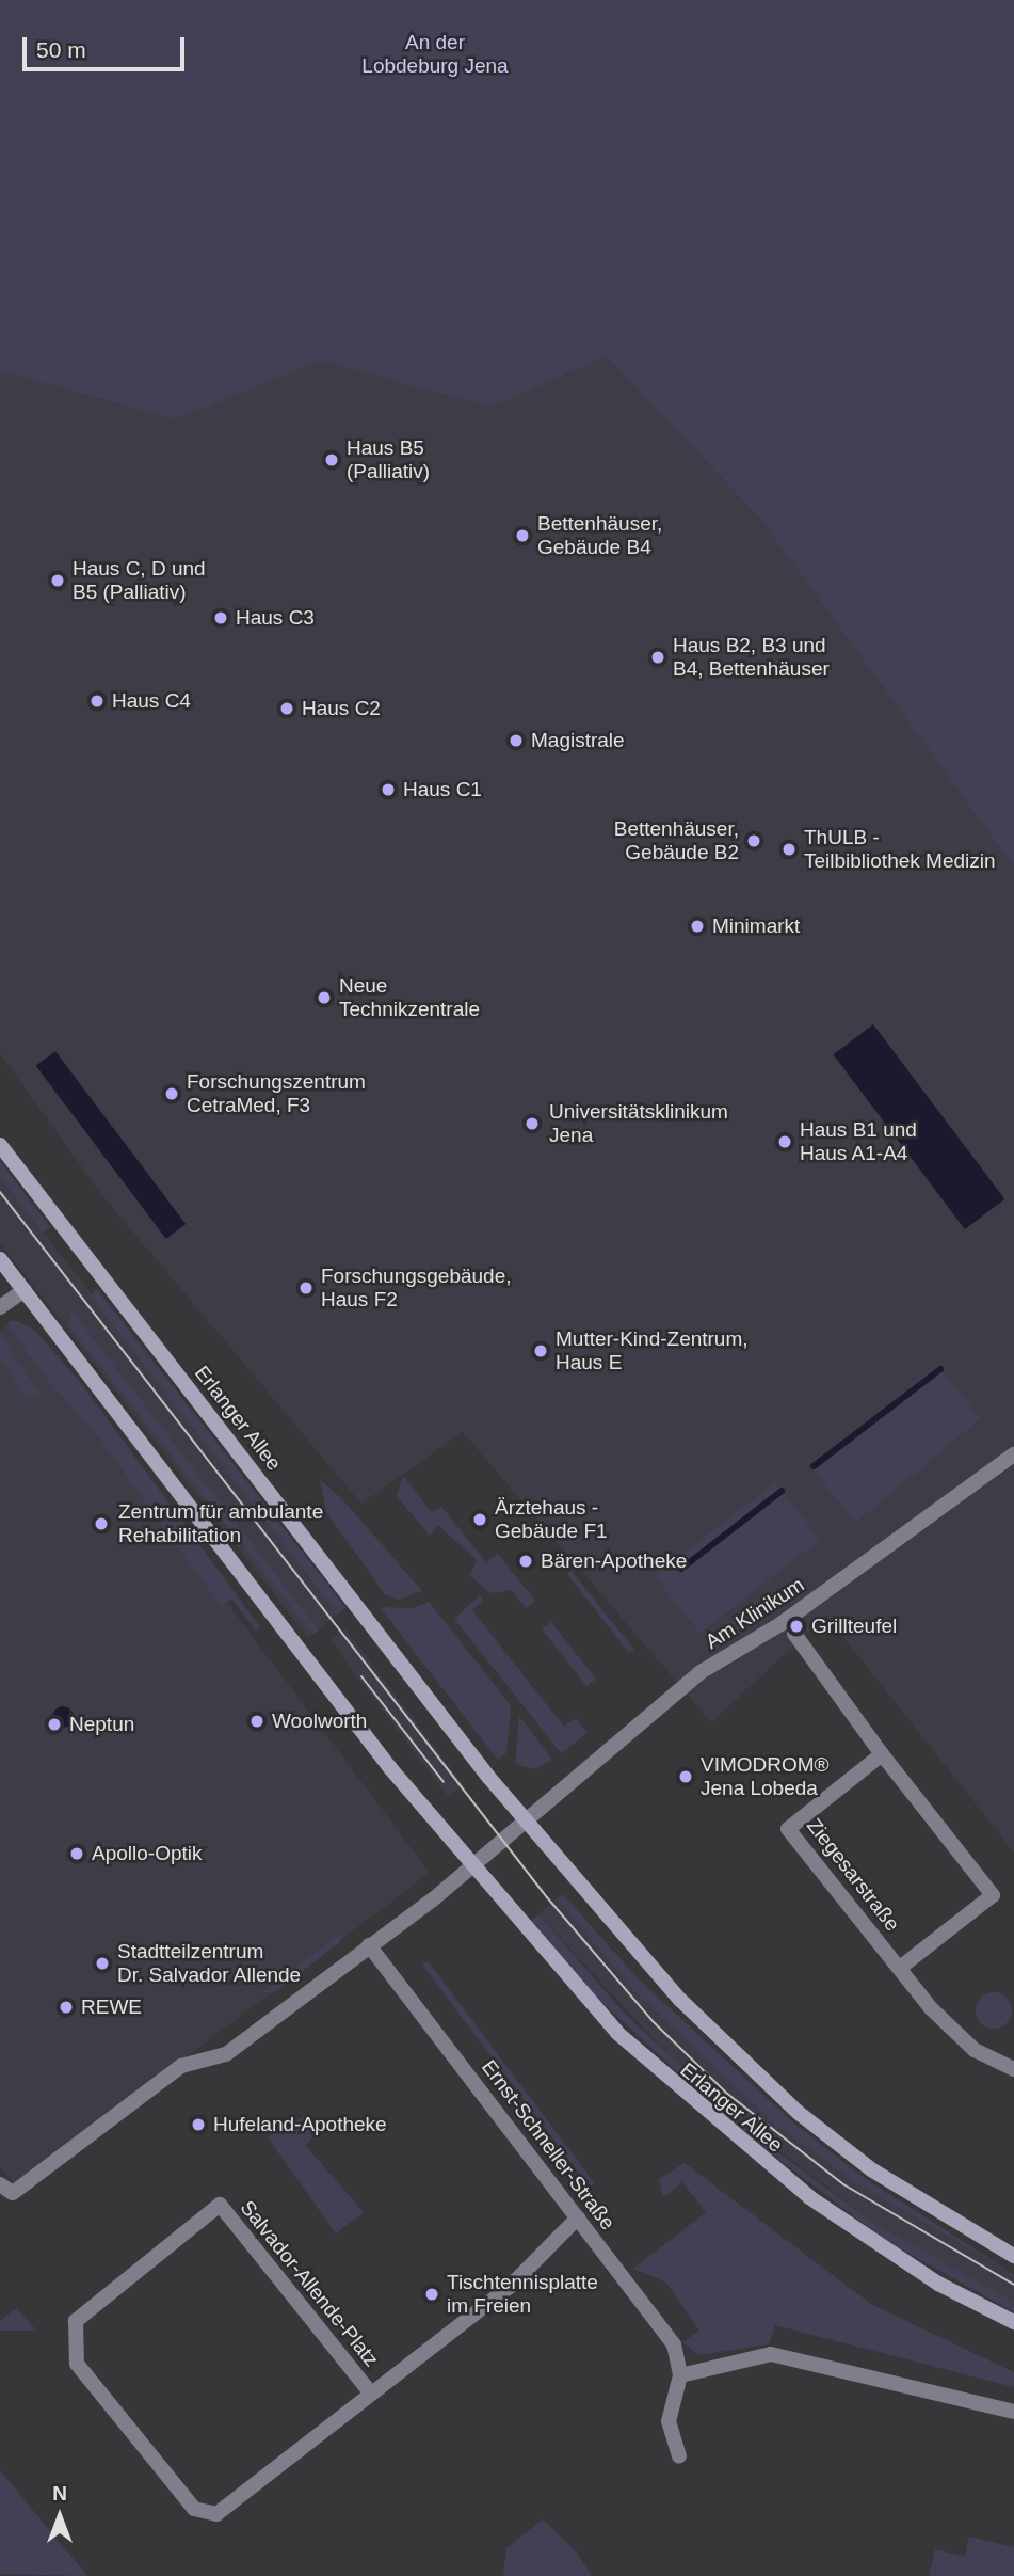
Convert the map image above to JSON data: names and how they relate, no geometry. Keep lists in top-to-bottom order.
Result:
{
  "streets": {
    "main road": ["Erlanger Allee"],
    "street": [
      "Am Klinikum",
      "Ziegesarstraße",
      "Ernst-Schneller-Straße",
      "Salvador-Allende-Platz"
    ]
  },
  "crossings": [
    ["Erlanger Allee", "Am Klinikum"],
    ["Ernst-Schneller-Straße", "Salvador-Allende-Platz"]
  ],
  "parks": ["An der Lobdeburg Jena"],
  "places": [
    "Haus B5 (Palliativ)",
    "Bettenhäuser, Gebäude B4",
    "Haus C, D und B5 (Palliativ)",
    "Haus C3",
    "Haus B2, B3 und B4, Bettenhäuser",
    "Haus C4",
    "Haus C2",
    "Magistrale",
    "Haus C1",
    "Bettenhäuser, Gebäude B2",
    "ThULB - Teilbibliothek Medizin",
    "Minimarkt",
    "Neue Technikzentrale",
    "Forschungszentrum CetraMed, F3",
    "Universitätsklinikum Jena",
    "Haus B1 und Haus A1-A4",
    "Forschungsgebäude, Haus F2",
    "Mutter-Kind-Zentrum, Haus E",
    "Ärztehaus - Gebäude F1",
    "Zentrum für ambulante Rehabilitation",
    "Bären-Apotheke",
    "Grillteufel",
    "Woolworth",
    "Neptun",
    "VIMODROM® Jena Lobeda",
    "Apollo-Optik",
    "Stadtteilzentrum Dr. Salvador Allende",
    "REWE",
    "Hufeland-Apotheke",
    "Tischtennisplatte im Freien"
  ],
  "scale_bar": "50 m",
  "north": "top"
}
